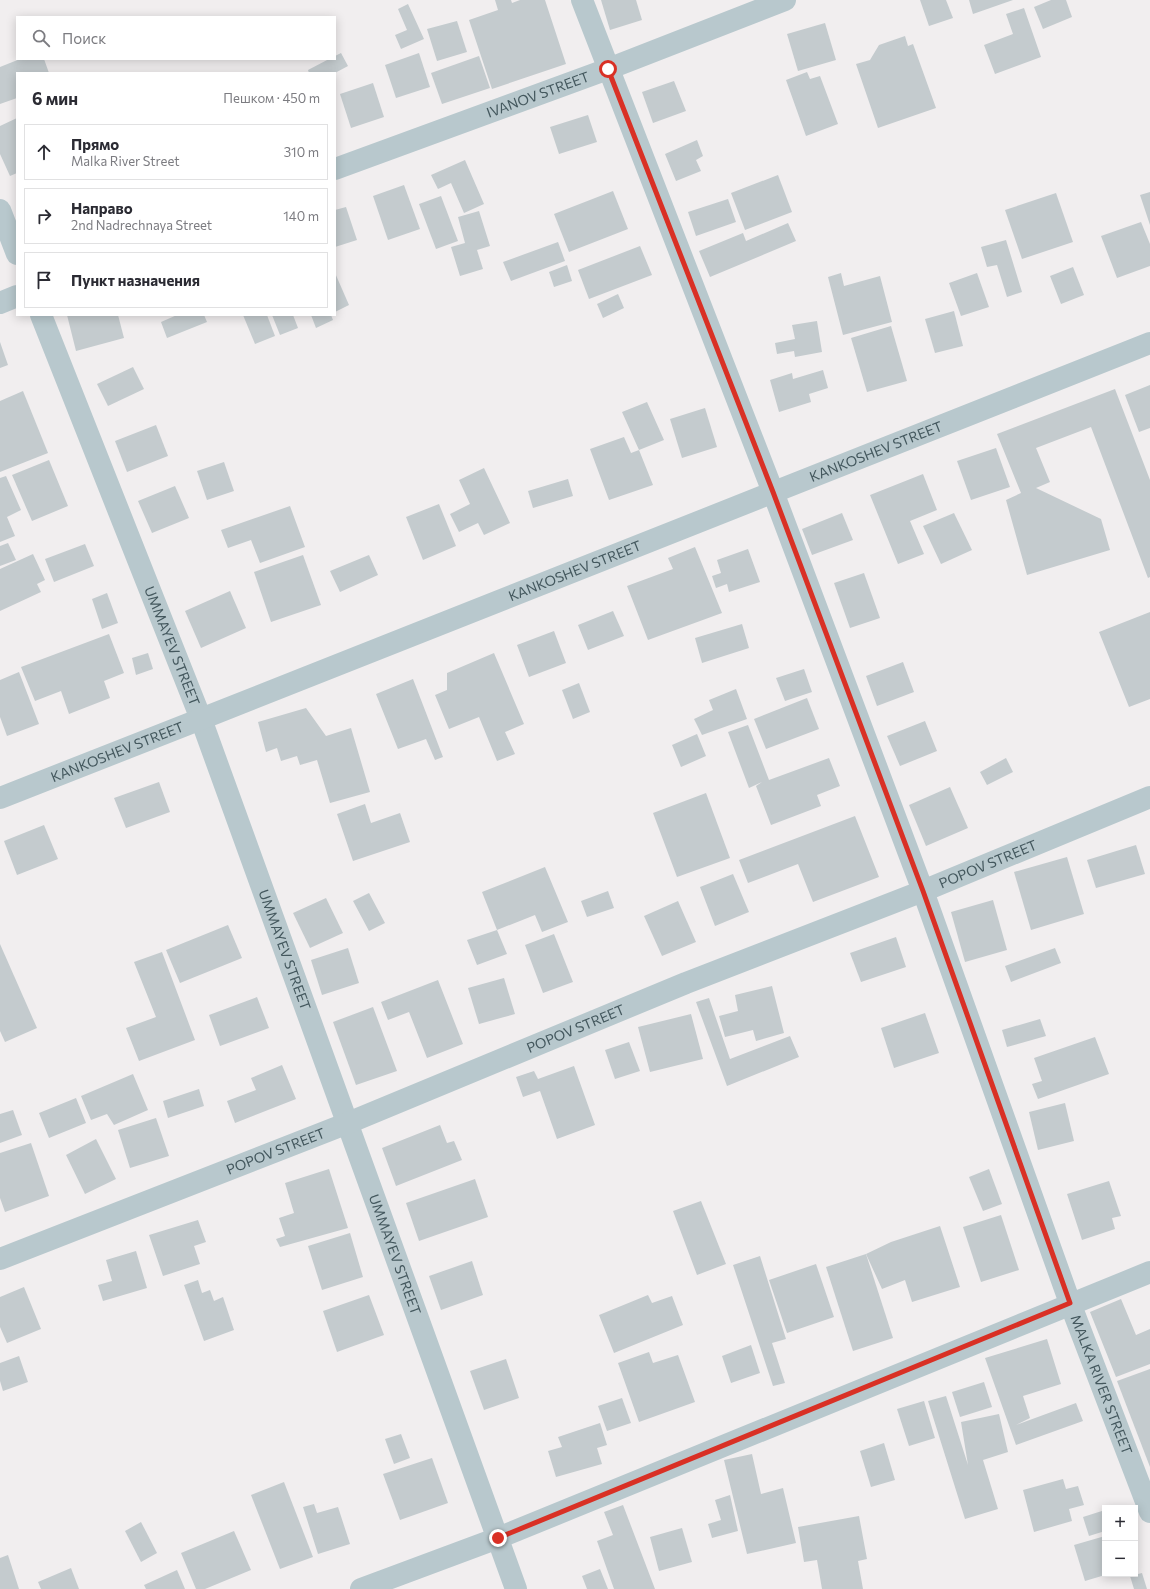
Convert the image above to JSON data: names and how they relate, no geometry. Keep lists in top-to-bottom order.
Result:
{
  "streets": {
    "street": [
      "IVANOV STREET",
      "KANKOSHEV STREET",
      "UMMAYEV STREET",
      "POPOV STREET",
      "MALKA RIVER STREET"
    ]
  },
  "crossings": [
    ["IVANOV STREET", "MALKA RIVER STREET"],
    ["KANKOSHEV STREET", "UMMAYEV STREET"],
    ["KANKOSHEV STREET", "MALKA RIVER STREET"],
    ["UMMAYEV STREET", "POPOV STREET"],
    ["POPOV STREET", "MALKA RIVER STREET"]
  ],
  "page": {
    "search": "Поиск",
    "heading": ["6 мин", "Пешком · 450 m"],
    "list": [
      ["Прямо", "Malka River Street", "310 m"],
      ["Направо", "2nd Nadrechnaya Street", "140 m"],
      "Пункт назначения"
    ],
    "map_buttons": ["+", "−"]
  }
}
